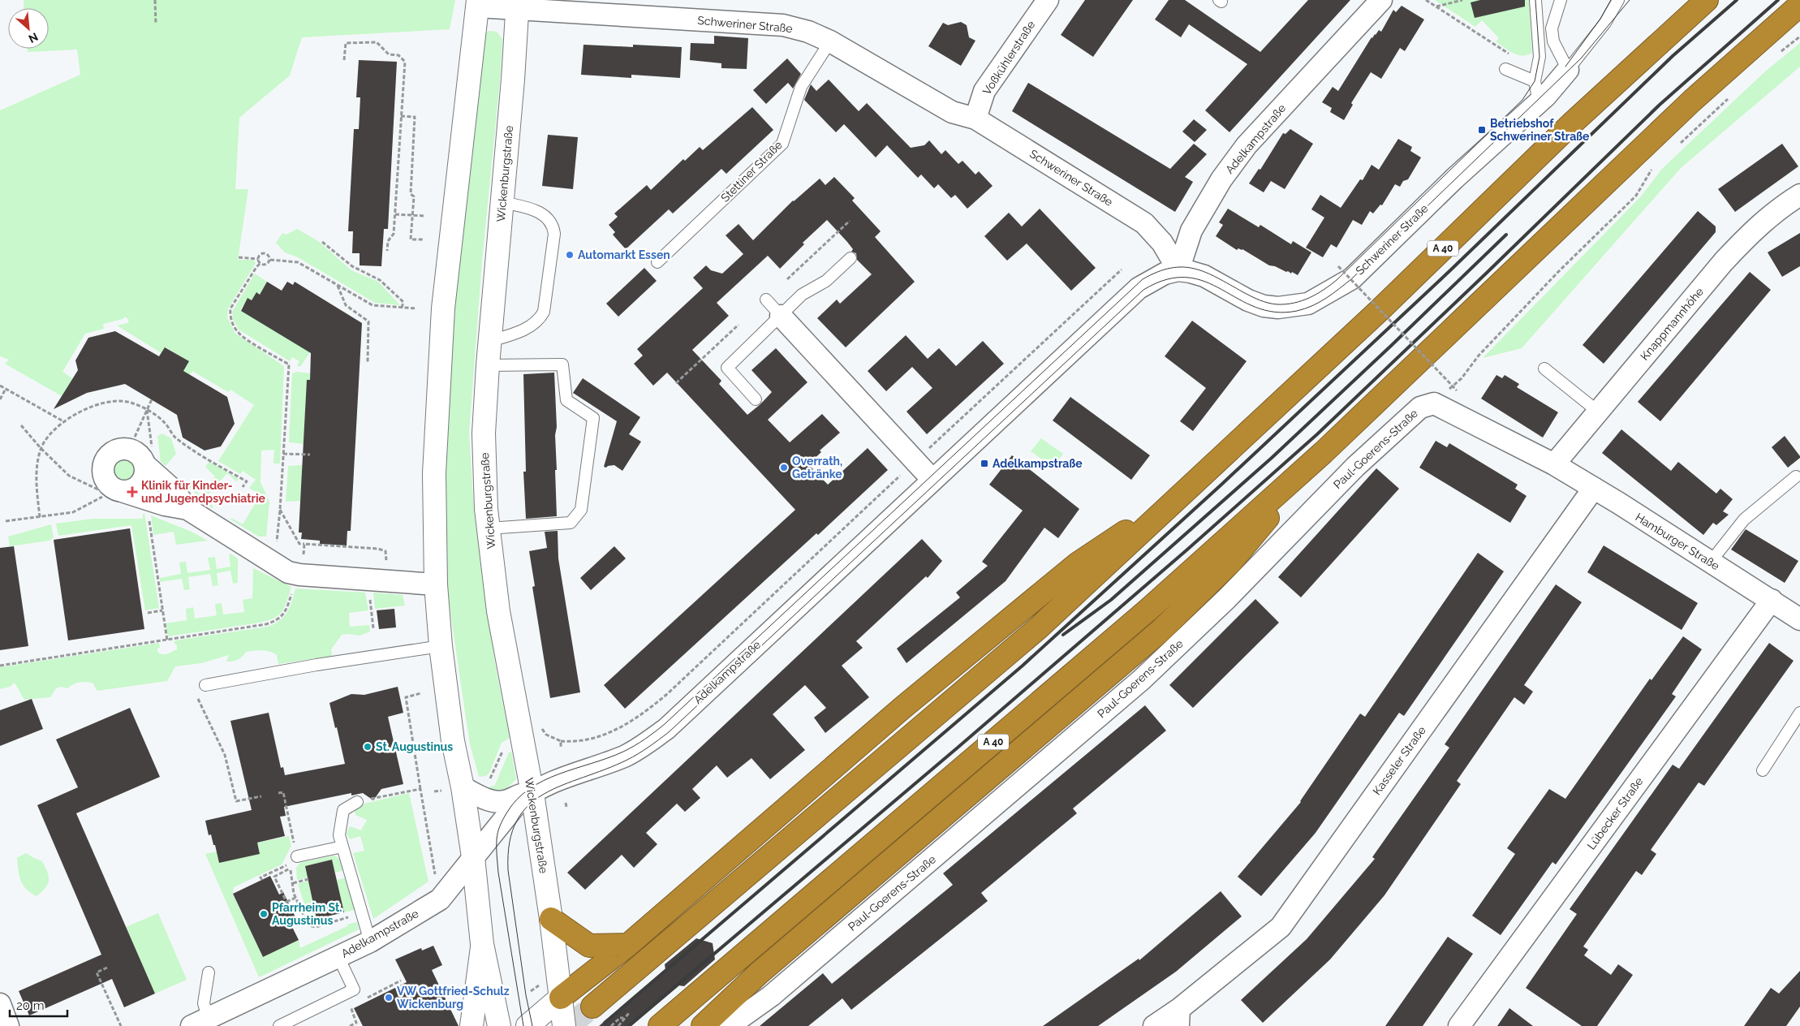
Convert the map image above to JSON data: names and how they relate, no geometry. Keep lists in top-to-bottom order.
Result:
{
  "streets": {
    "highway": ["A 40"],
    "main road": ["Wickenburgstraße"],
    "street": [
      "Schweriner Straße",
      "Voßkühlerstraße",
      "Adelkampstraße",
      "Knappmannhöhe",
      "Paul-Goerens-Straße",
      "Hamburger Straße",
      "Kasseler Straße",
      "Lübecker Straße"
    ],
    "lane": ["Stettiner Straße"]
  },
  "crossings": [
    ["Schweriner Straße", "Voßkühlerstraße"],
    ["Schweriner Straße", "Adelkampstraße"],
    ["Schweriner Straße", "Stettiner Straße"],
    ["Schweriner Straße", "Wickenburgstraße"],
    ["Adelkampstraße", "Wickenburgstraße"],
    ["Knappmannhöhe", "Hamburger Straße"],
    ["Hamburger Straße", "Kasseler Straße"],
    ["Hamburger Straße", "Lübecker Straße"]
  ],
  "places": {
    "transit": ["Betriebshof Schweriner Straße", "Adelkampstraße"],
    "other": [
      "Automarkt Essen",
      "Overrath, Getränke",
      "St. Augustinus",
      "Pfarrheim St. Augustinus",
      "VW Gottfried-Schulz Wickenburg"
    ],
    "health": ["Klinik für Kinder- und Jugendpsychiatrie"]
  },
  "scale_bar": "20 m",
  "north": "bottom right"
}
